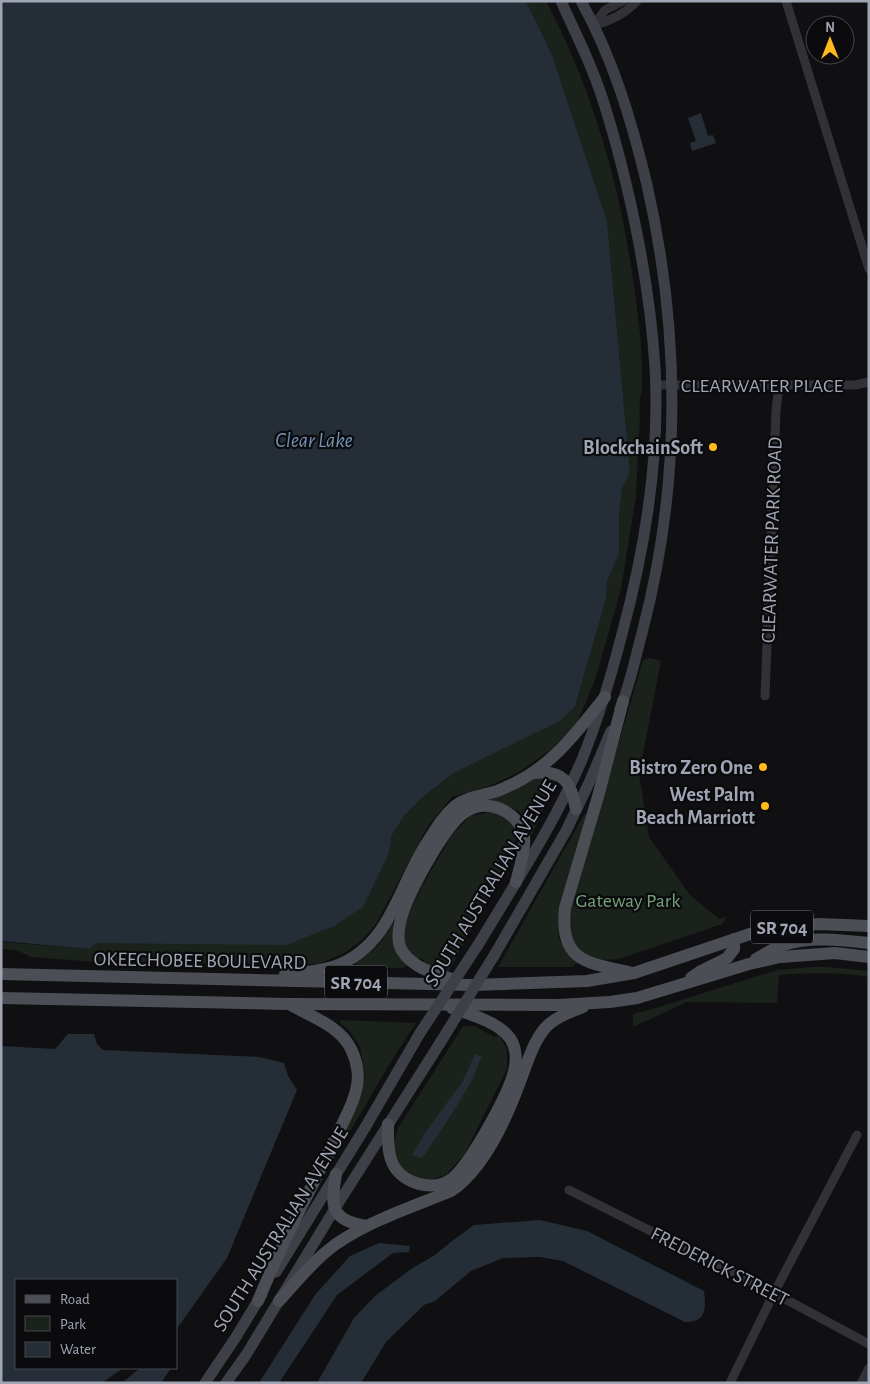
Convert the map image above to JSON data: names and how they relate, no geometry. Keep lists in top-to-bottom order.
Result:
{
  "streets": {
    "main road": ["SOUTH AUSTRALIAN AVENUE", "SR 704", "OKEECHOBEE BOULEVARD"],
    "street": ["CLEARWATER PLACE", "CLEARWATER PARK ROAD", "FREDERICK STREET"]
  },
  "crossings": [
    ["CLEARWATER PLACE", "CLEARWATER PARK ROAD"],
    ["CLEARWATER PLACE", "SOUTH AUSTRALIAN AVENUE"]
  ],
  "water": ["Clear Lake"],
  "parks": ["Gateway Park"],
  "places": ["BlockchainSoft", "Bistro Zero One", "West Palm Beach Marriott"],
  "legend": ["Road", "Park", "Water"],
  "north": "top"
}
